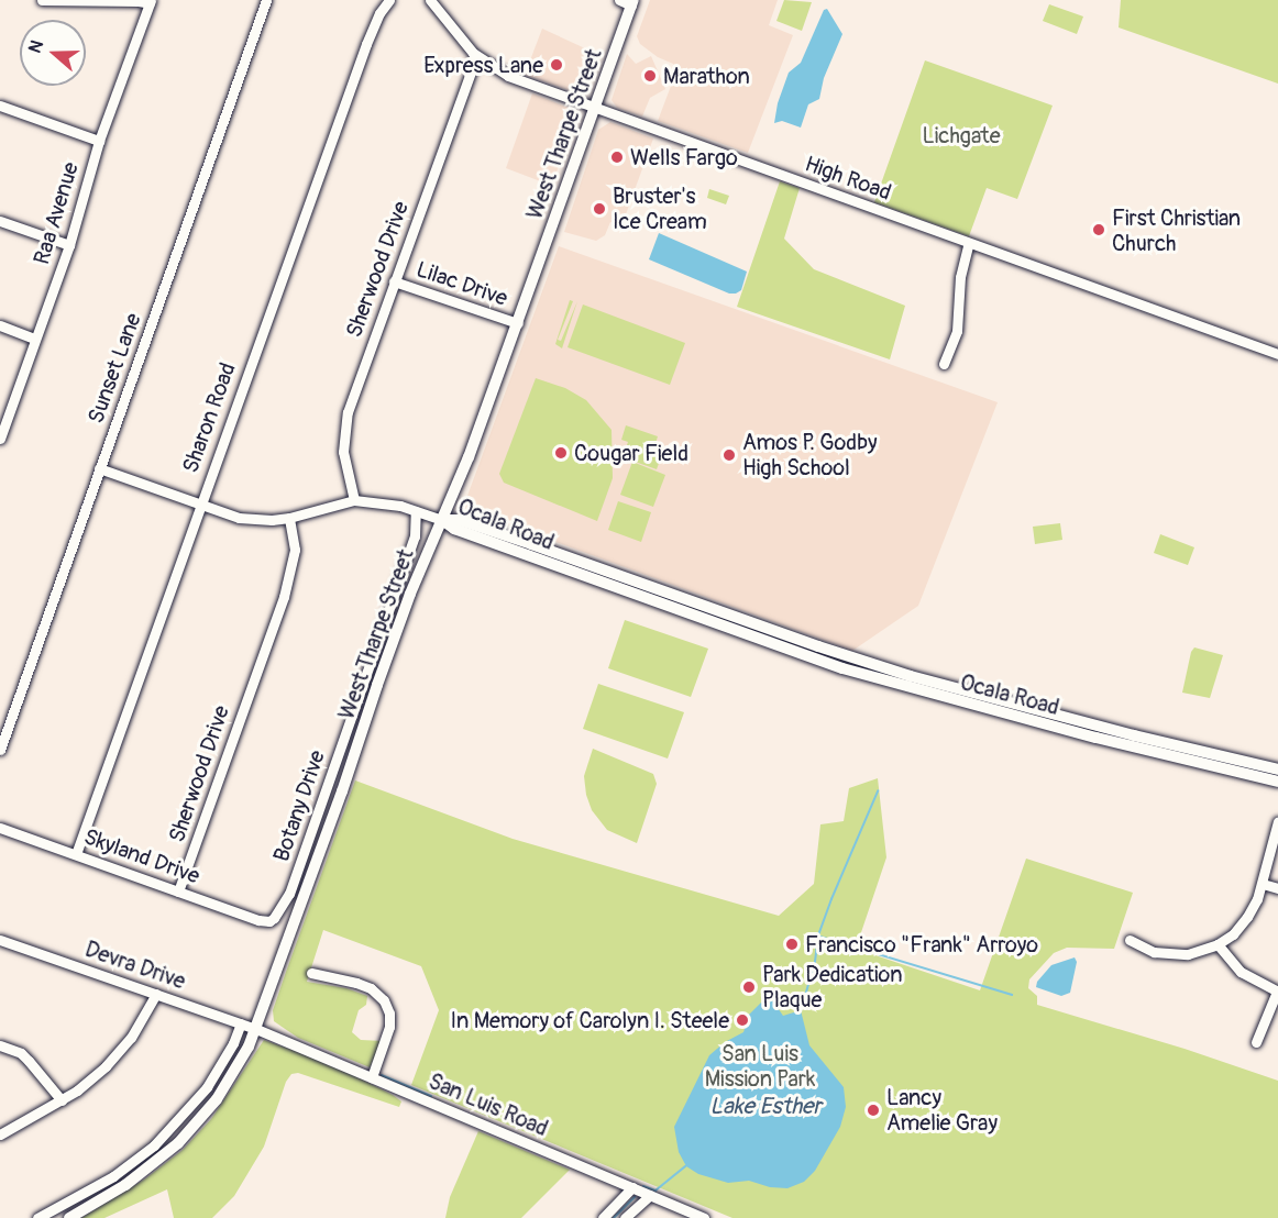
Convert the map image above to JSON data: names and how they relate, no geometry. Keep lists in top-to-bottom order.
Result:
{
  "streets": {
    "main road": ["West Tharpe Street", "Ocala Road"],
    "street": [
      "High Road",
      "Raa Avenue",
      "Sherwood Drive",
      "Lilac Drive",
      "Sunset Lane",
      "Sharon Road",
      "Botany Drive",
      "Skyland Drive",
      "Devra Drive",
      "San Luis Road"
    ]
  },
  "crossings": [
    ["West Tharpe Street", "High Road"],
    ["West Tharpe Street", "Lilac Drive"],
    ["West Tharpe Street", "Ocala Road"],
    ["West Tharpe Street", "Devra Drive"],
    ["West Tharpe Street", "San Luis Road"],
    ["High Road", "Sherwood Drive"],
    ["Sherwood Drive", "Lilac Drive"],
    ["Sherwood Drive", "Skyland Drive"],
    ["Sharon Road", "Skyland Drive"],
    ["Botany Drive", "Skyland Drive"],
    ["Devra Drive", "San Luis Road"]
  ],
  "water": ["Lake Esther"],
  "parks": ["Lichgate", "San Luis Mission Park"],
  "places": [
    "Express Lane",
    "Marathon",
    "Wells Fargo",
    "Bruster's Ice Cream",
    "First Christian Church",
    "Cougar Field",
    "Amos P. Godby High School",
    "Francisco \"Frank\" Arroyo",
    "Park Dedication Plaque",
    "In Memory of Carolyn I. Steele",
    "Lancy Amelie Gray"
  ],
  "north": "left"
}
